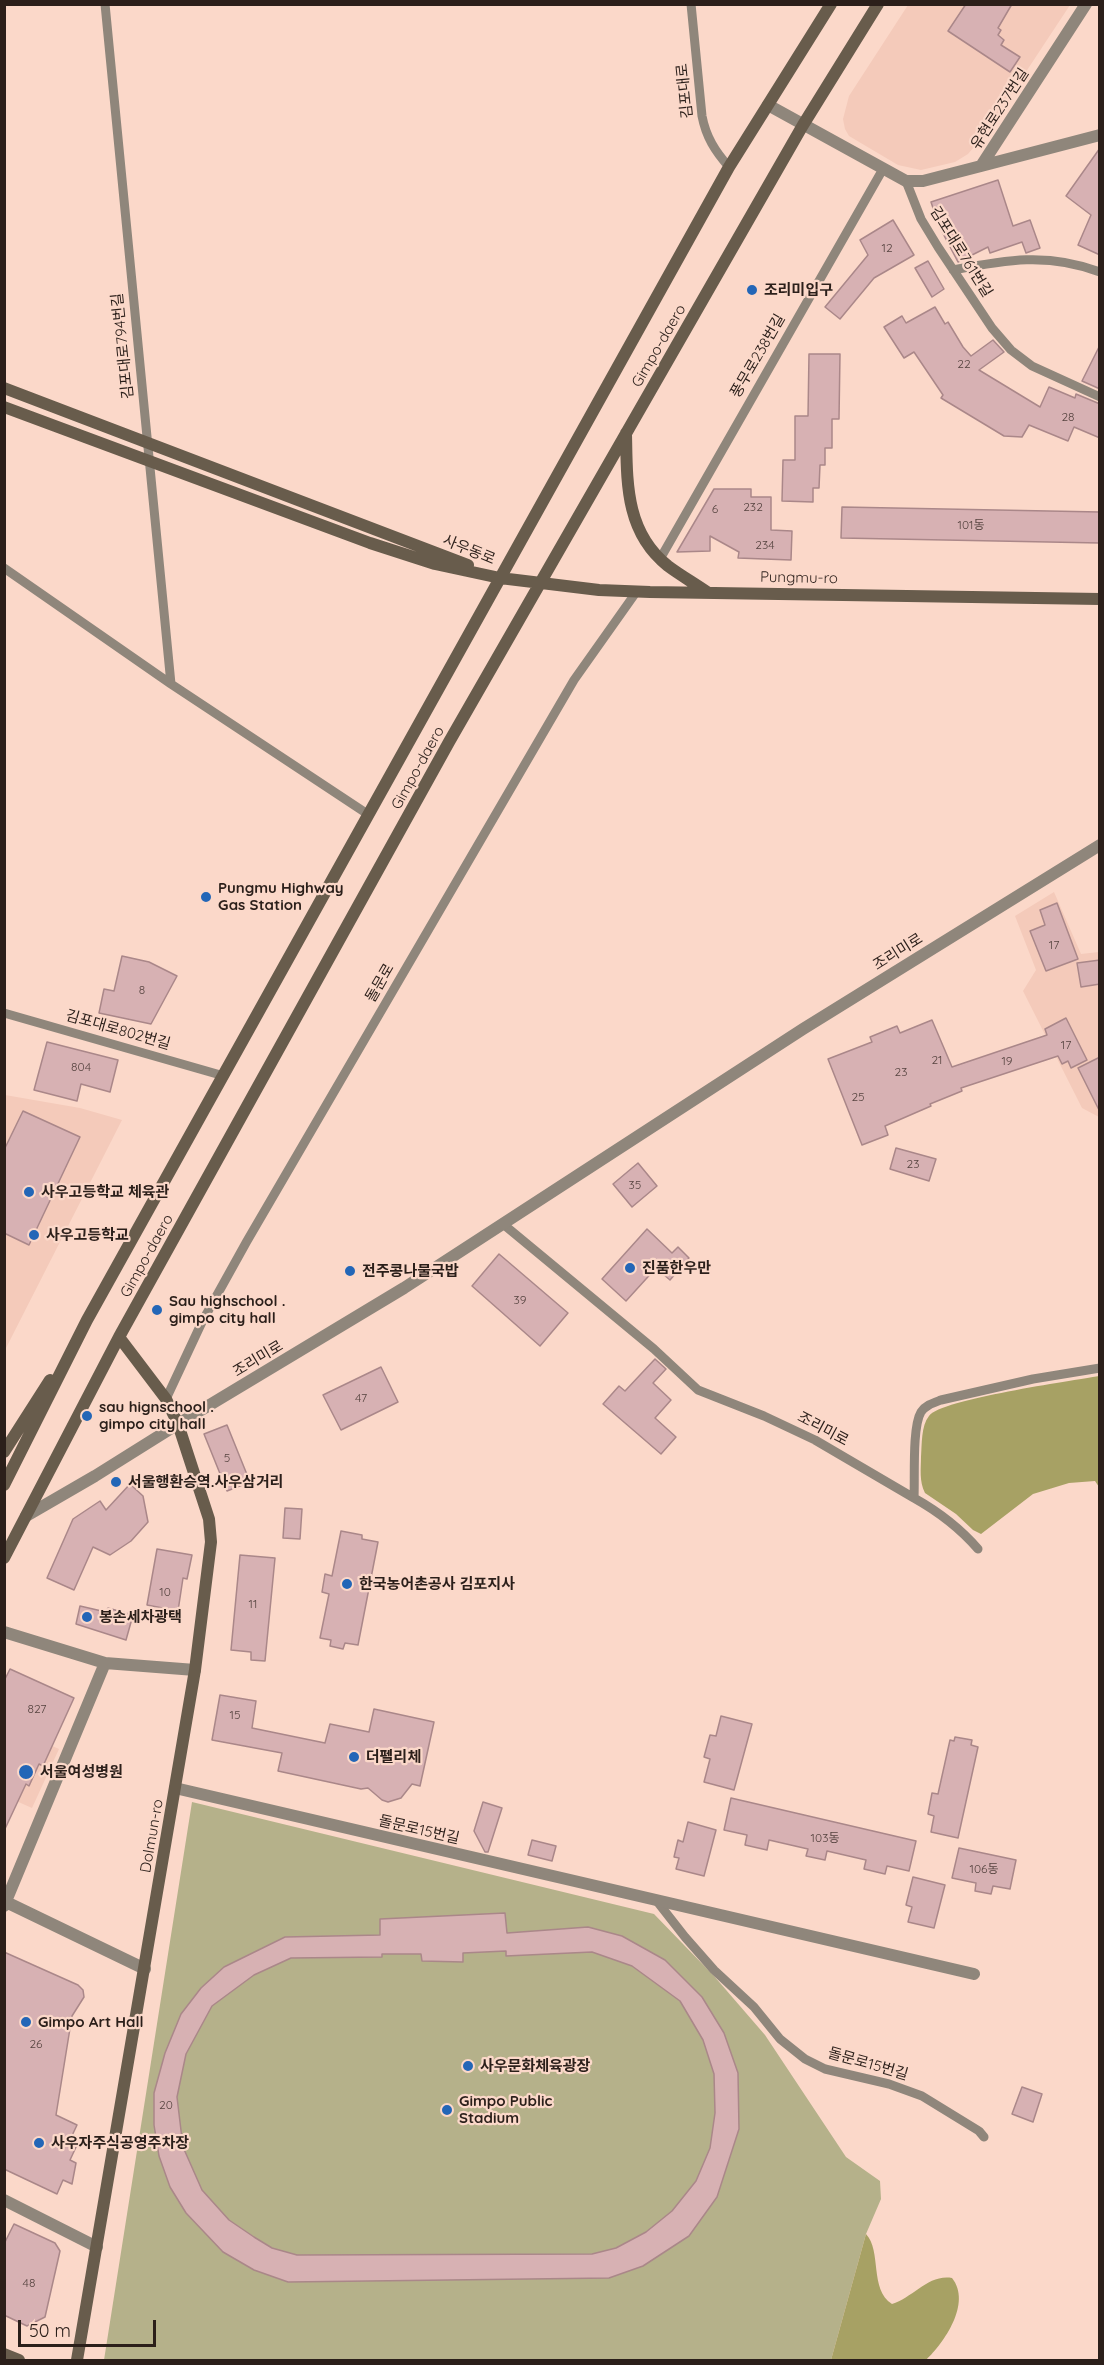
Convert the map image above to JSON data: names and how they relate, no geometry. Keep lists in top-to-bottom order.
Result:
{
  "streets": {
    "main road": [
      "Gimpo-daero",
      "사우동로",
      "Pungmu-ro",
      "Dolmun-ro"
    ],
    "street": ["유현로237번길", "조리미로", "돌문로15번길"],
    "lane": [
      "김포대로",
      "김포대로761번길",
      "김포대로794번길",
      "풍무로238번길",
      "돌문로",
      "김포대로802번길"
    ]
  },
  "crossings": [
    ["김포대로", "Gimpo-daero"],
    ["유현로237번길", "김포대로761번길"],
    ["김포대로794번길", "사우동로"],
    ["Gimpo-daero", "사우동로"],
    ["Gimpo-daero", "Pungmu-ro"],
    ["Gimpo-daero", "조리미로"],
    ["Gimpo-daero", "김포대로802번길"],
    ["Gimpo-daero", "Dolmun-ro"],
    ["사우동로", "Pungmu-ro"],
    ["Pungmu-ro", "돌문로"],
    ["조리미로", "Dolmun-ro"],
    ["돌문로", "Dolmun-ro"],
    ["돌문로15번길", "Dolmun-ro"]
  ],
  "places": [
    "조리미입구",
    "Pungmu Highway Gas Station",
    "사우고등학교 체육관",
    "사우고등학교",
    "진품한우만",
    "전주콩나물국밥",
    "Sau highschool . gimpo city hall",
    "sau hignschool . gimpo city hall",
    "서울행환승역.사우삼거리",
    "한국농어촌공사 김포지사",
    "봉손세차광택",
    "더펠리체",
    "서울여성병원",
    "Gimpo Art Hall",
    "사우문화체육광장",
    "Gimpo Public Stadium",
    "사우자주식공영주차장"
  ],
  "house_numbers": [
    "12",
    "22",
    "28",
    "232",
    "6",
    "101동",
    "234",
    "17",
    "8",
    "17",
    "21",
    "19",
    "804",
    "23",
    "25",
    "23",
    "35",
    "39",
    "47",
    "5",
    "10",
    "11",
    "827",
    "15",
    "103동",
    "106동",
    "26",
    "20",
    "48"
  ],
  "scale_bar": "50 m"
}
